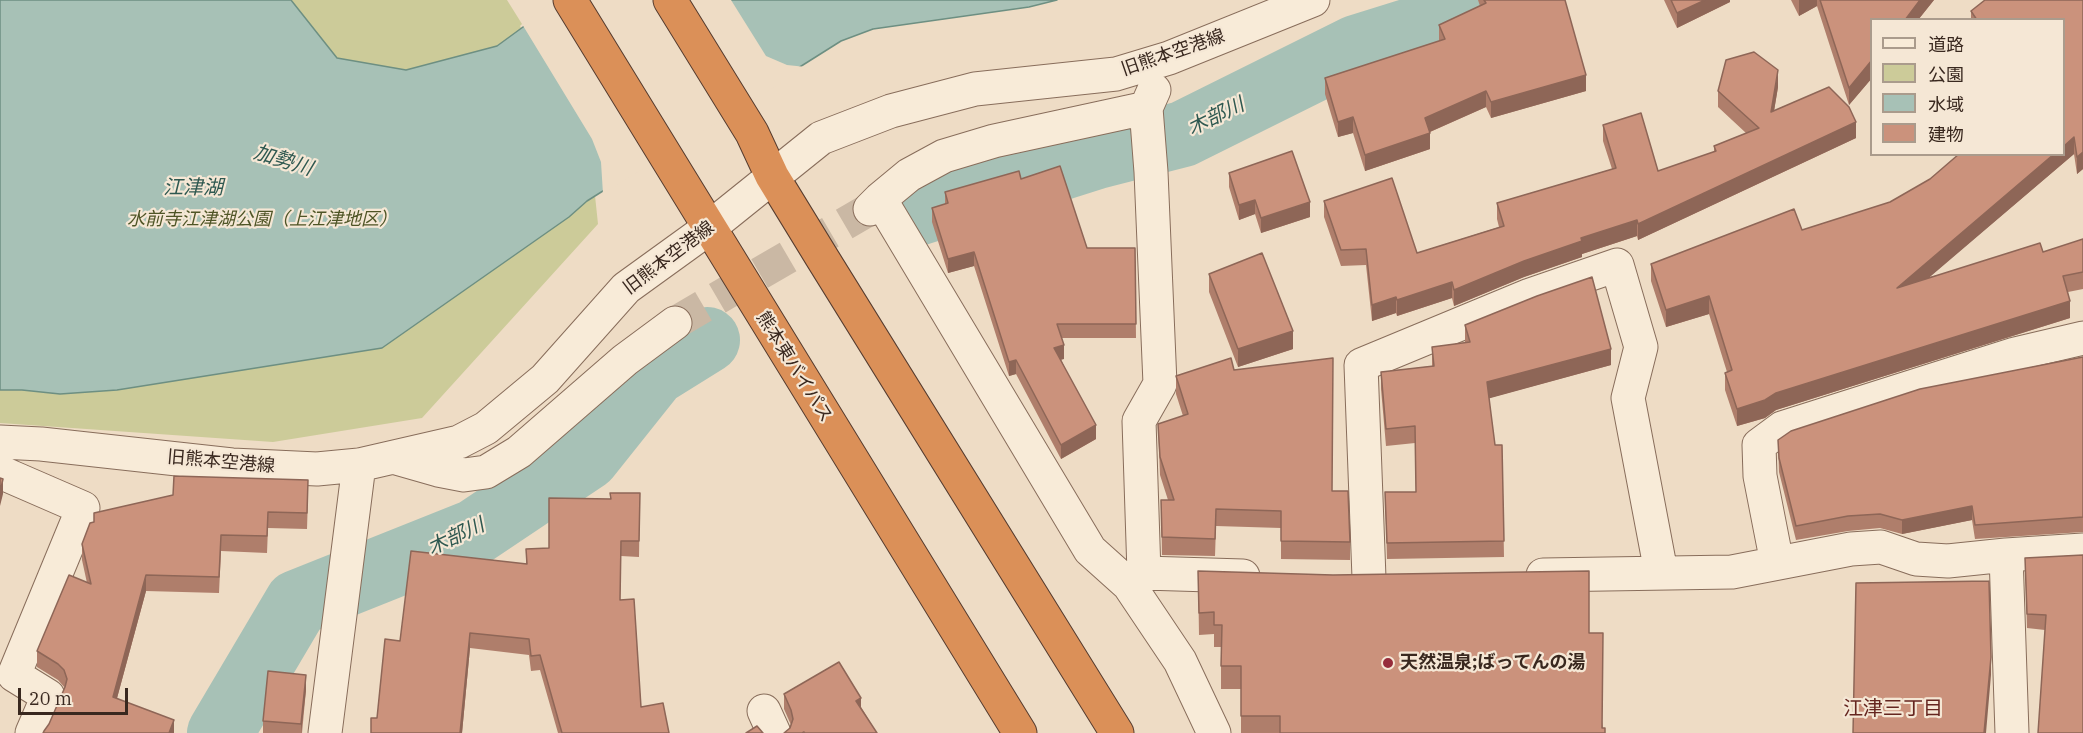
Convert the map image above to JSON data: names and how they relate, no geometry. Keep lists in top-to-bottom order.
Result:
{
  "streets": {
    "highway": ["熊本東バイパス"],
    "street": ["旧熊本空港線"]
  },
  "crossings": [
    ["旧熊本空港線", "熊本東バイパス"]
  ],
  "districts": ["江津三丁目"],
  "water": ["木部川", "加勢川", "江津湖"],
  "parks": ["水前寺江津湖公園（上江津地区）"],
  "places": ["天然温泉;ばってんの湯"],
  "legend": [
    "道路",
    "公園",
    "水域",
    "建物"
  ],
  "scale_bar": "20 m"
}
